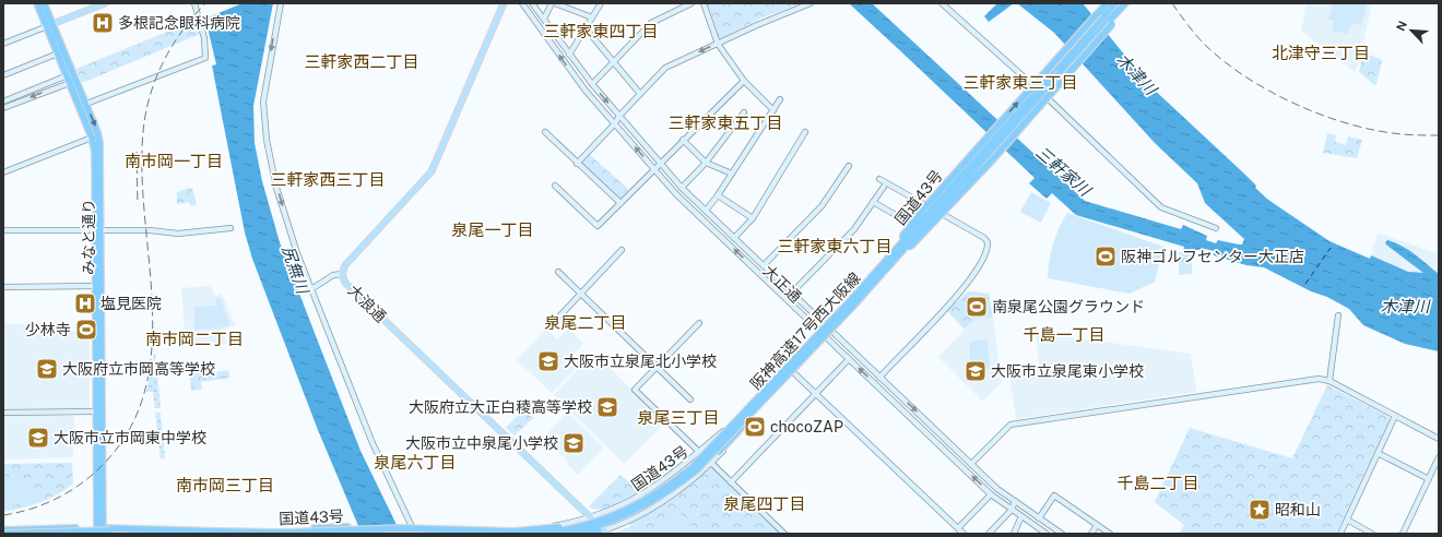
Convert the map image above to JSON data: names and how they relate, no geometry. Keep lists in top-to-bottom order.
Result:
{
  "streets": {
    "highway": ["国道43号", "みなと通り", "阪神高速17号西大阪線"],
    "main road": ["大浪通"],
    "street": ["大正通"]
  },
  "crossings": [
    ["国道43号", "みなと通り"],
    ["国道43号", "大正通"]
  ],
  "districts": [
    "三軒家東四丁目",
    "北津守三丁目",
    "三軒家西二丁目",
    "三軒家東三丁目",
    "三軒家東五丁目",
    "南市岡一丁目",
    "三軒家西三丁目",
    "泉尾一丁目",
    "三軒家東六丁目",
    "泉尾二丁目",
    "千島一丁目",
    "南市岡二丁目",
    "泉尾三丁目",
    "泉尾六丁目",
    "千島二丁目",
    "南市岡三丁目",
    "泉尾四丁目"
  ],
  "water": ["木津川", "三軒家川", "尻無川"],
  "places": {
    "hospital": ["多根記念眼科病院", "塩見医院"],
    "sports": [
      "阪神ゴルフセンター大正店",
      "南泉尾公園グラウンド",
      "少林寺",
      "chocoZAP"
    ],
    "school or university": [
      "大阪市立泉尾北小学校",
      "大阪府立市岡高等学校",
      "大阪市立泉尾東小学校",
      "大阪府立大正白稜高等学校",
      "大阪市立市岡東中学校",
      "大阪市立中泉尾小学校"
    ],
    "place": ["昭和山"]
  },
  "north": "top left"
}
